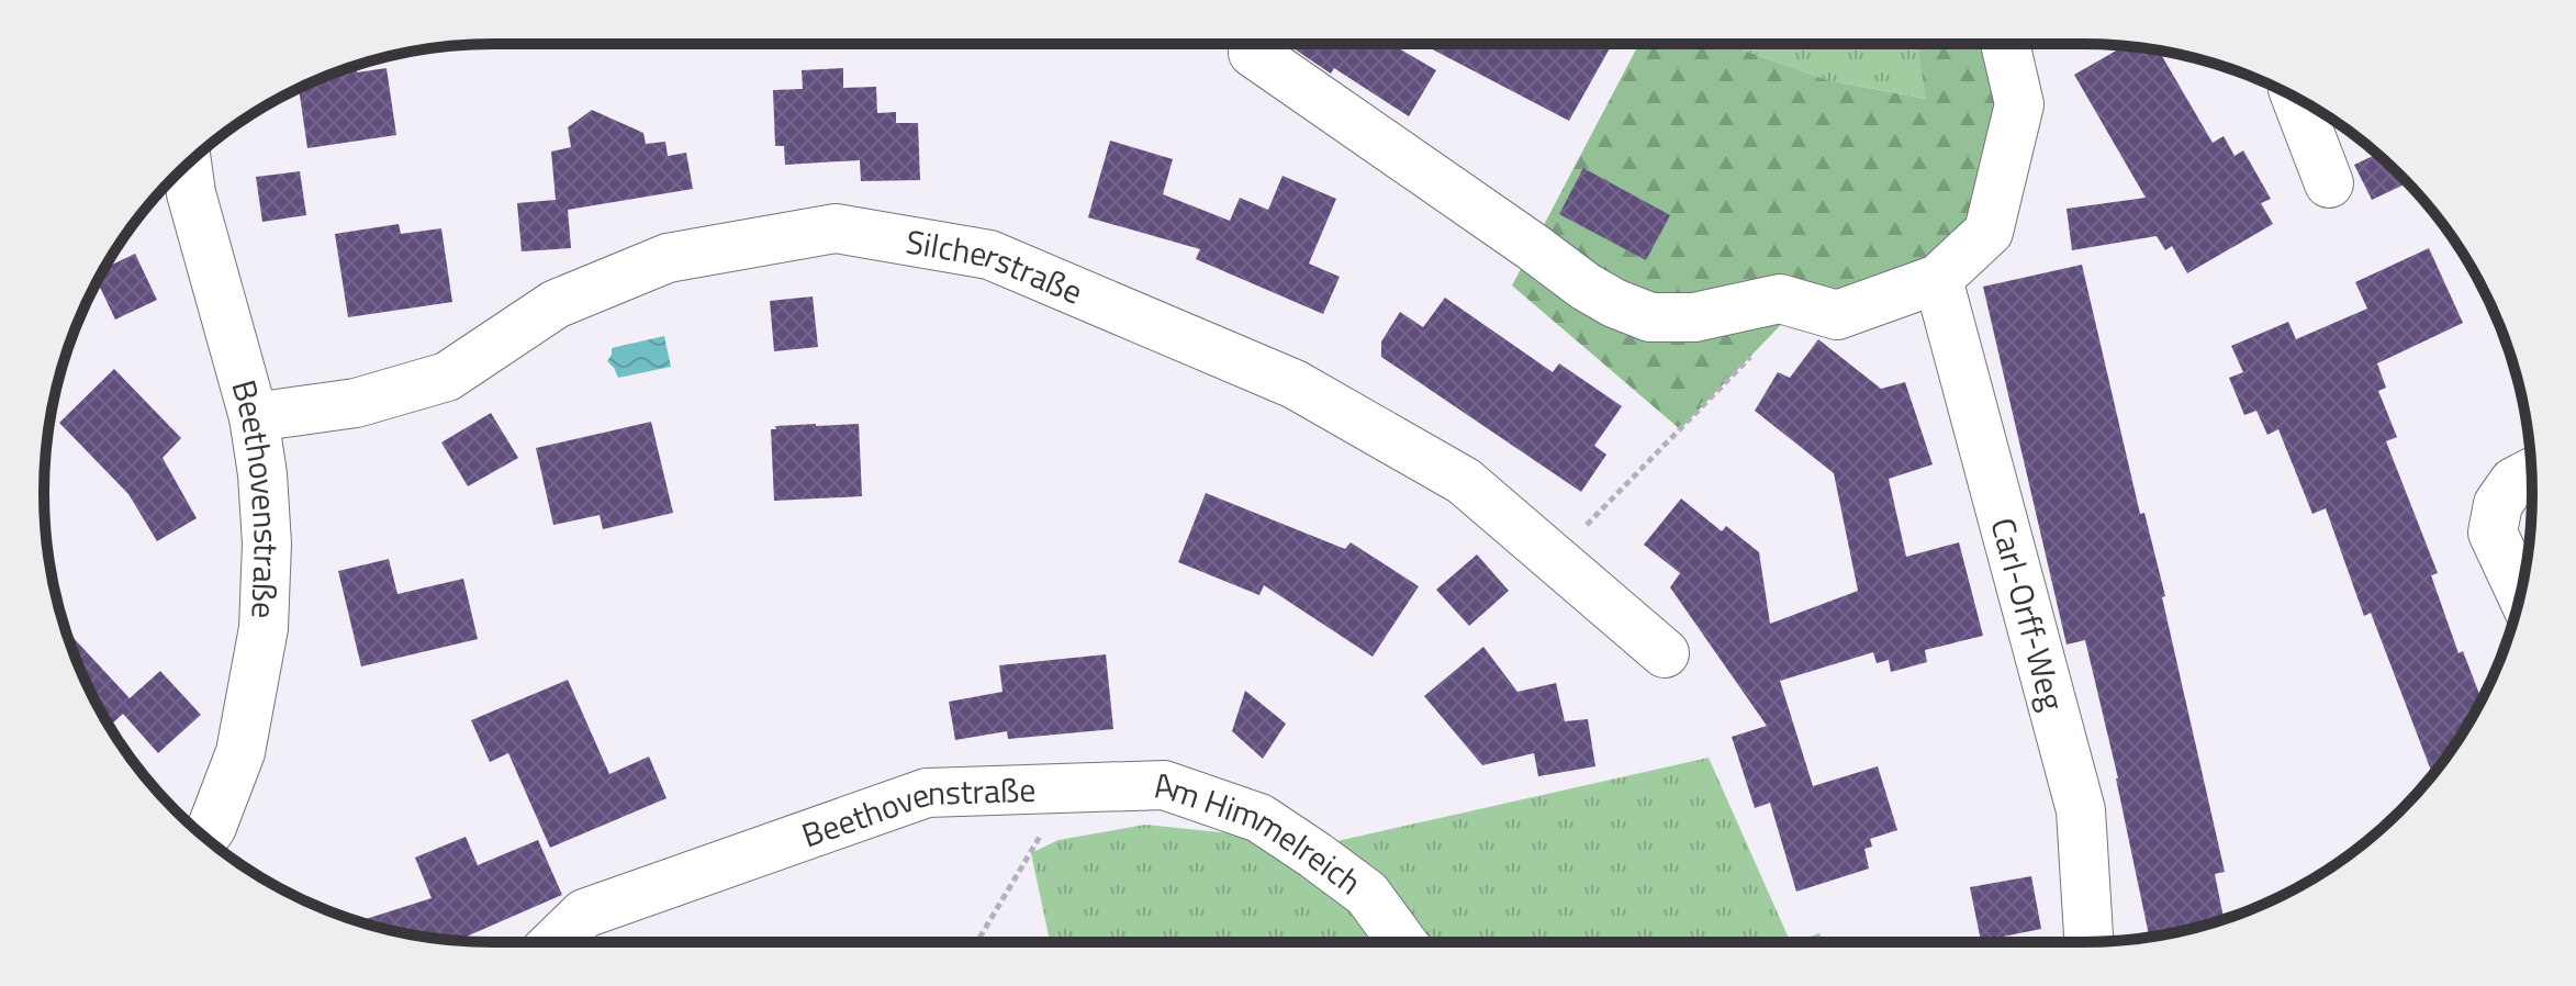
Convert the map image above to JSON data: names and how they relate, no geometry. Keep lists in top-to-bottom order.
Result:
{
  "streets": {
    "street": [
      "Silcherstraße",
      "Beethovenstraße",
      "Carl-Orff-Weg",
      "Am Himmelreich"
    ]
  },
  "crossings": [
    ["Silcherstraße", "Beethovenstraße"],
    ["Beethovenstraße", "Am Himmelreich"]
  ]
}
